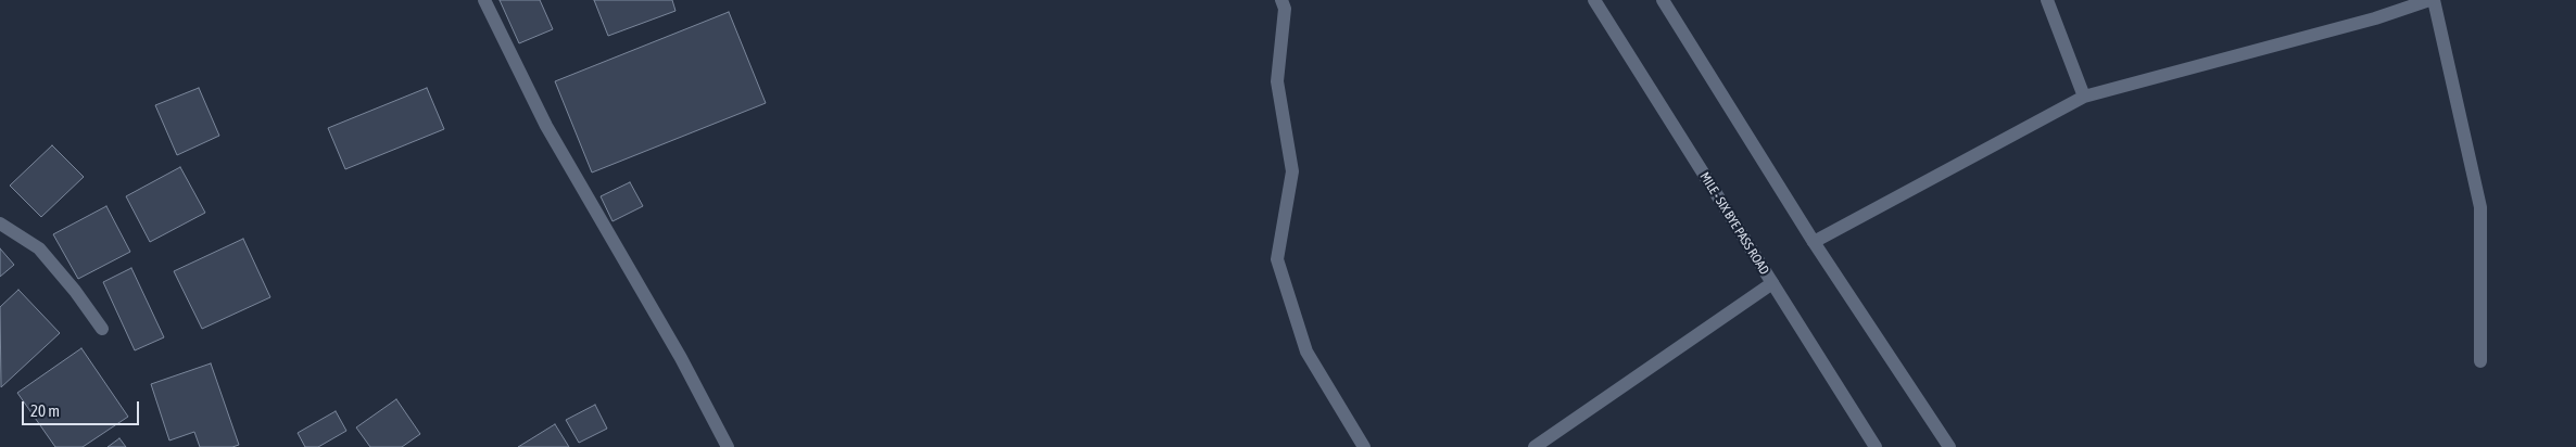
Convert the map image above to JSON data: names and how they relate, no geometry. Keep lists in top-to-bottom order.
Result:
{
  "streets": {
    "street": ["MILE - SIX BYE PASS ROAD"]
  },
  "scale_bar": "20 m"
}
